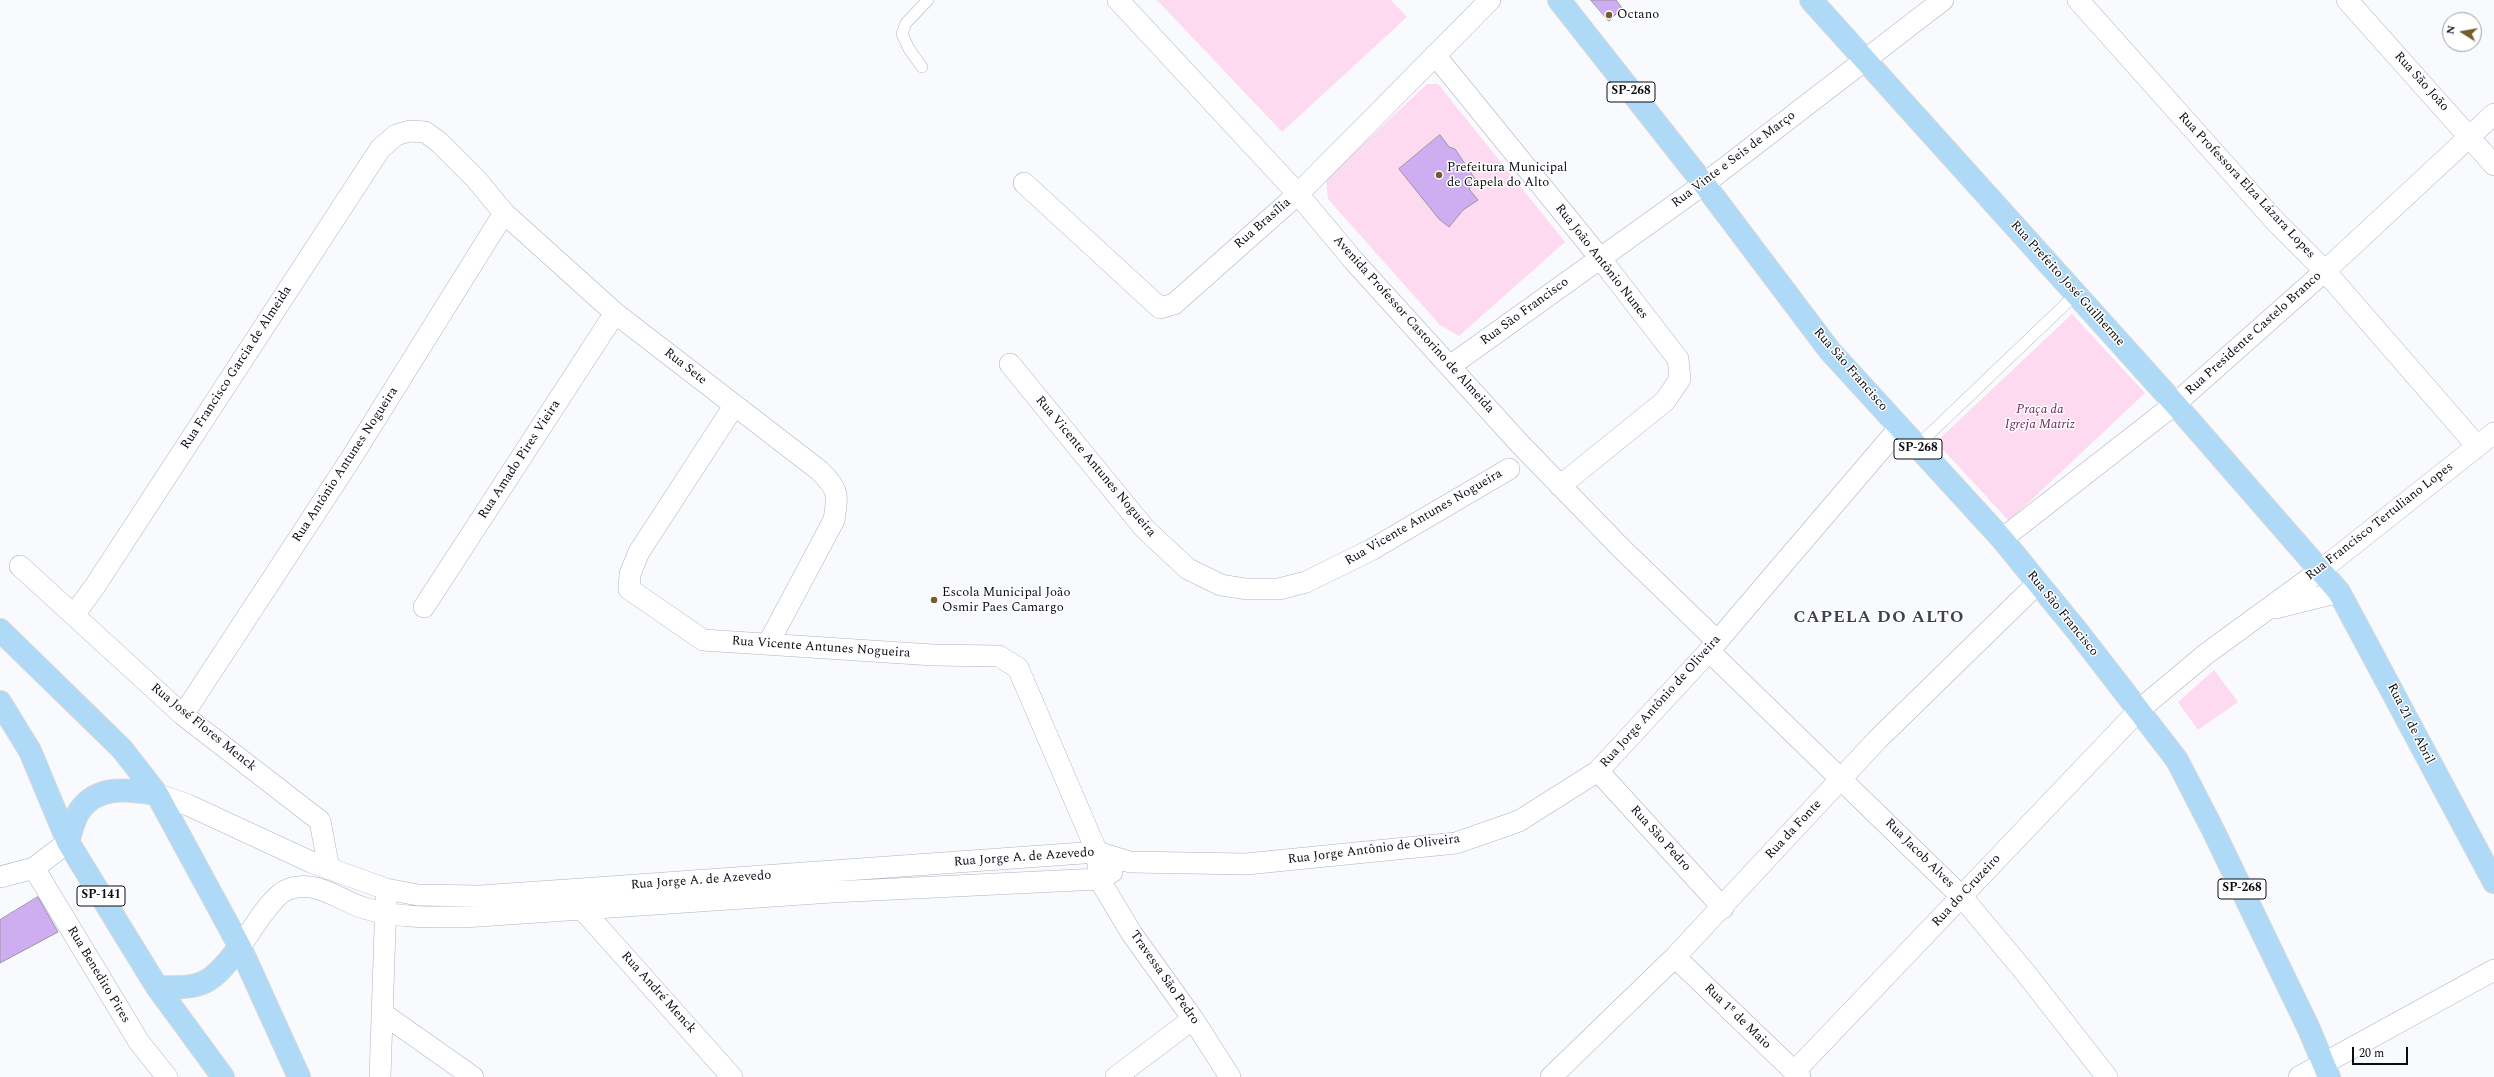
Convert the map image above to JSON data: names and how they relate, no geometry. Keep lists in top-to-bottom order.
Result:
{
  "streets": {
    "main road": [
      "SP-268",
      "Rua Prefeito José Guilherme",
      "Rua São Francisco",
      "Rua 21 de Abril",
      "SP-141"
    ],
    "street": [
      "Rua São João",
      "Rua Vinte e Seis de Março",
      "Rua Professora Elza Lázara Lopes",
      "Rua Brasília",
      "Rua João Antônio Nunes",
      "Avenida Professor Castorino de Almeida",
      "Rua Presidente Castelo Branco",
      "Rua Sete",
      "Rua Francisco Garcia de Almeida",
      "Rua Amado Pires Vieira",
      "Rua Antônio Antunes Nogueira",
      "Rua Vicente Antunes Nogueira",
      "Rua Francisco Tertuliano Lopes",
      "Rua Jorge Antônio de Oliveira",
      "Rua José Flores Menck",
      "Rua da Fonte",
      "Rua São Pedro",
      "Rua Jacob Alves",
      "Rua Jorge A. de Azevedo",
      "Rua do Cruzeiro",
      "Rua Benedito Pires",
      "Travessa São Pedro",
      "Rua André Menck",
      "Rua 1º de Maio"
    ]
  },
  "crossings": [
    ["Rua São João", "Rua Presidente Castelo Branco"],
    ["SP-268", "Rua São Francisco"],
    ["SP-268", "Rua Francisco Tertuliano Lopes"],
    ["SP-268", "Rua do Cruzeiro"],
    ["Rua Vinte e Seis de Março", "Rua João Antônio Nunes"],
    ["Rua Vinte e Seis de Março", "Rua Prefeito José Guilherme"],
    ["Rua Vinte e Seis de Março", "Rua São Francisco"],
    ["Rua Professora Elza Lázara Lopes", "Rua Presidente Castelo Branco"],
    ["Rua Professora Elza Lázara Lopes", "Rua Francisco Tertuliano Lopes"],
    ["Rua Brasília", "Rua João Antônio Nunes"],
    ["Rua Brasília", "Avenida Professor Castorino de Almeida"],
    ["Rua João Antônio Nunes", "Rua São Francisco"],
    ["Rua João Antônio Nunes", "Avenida Professor Castorino de Almeida"],
    ["Rua Prefeito José Guilherme", "Rua Presidente Castelo Branco"],
    ["Rua Prefeito José Guilherme", "Rua Francisco Tertuliano Lopes"],
    ["Rua Prefeito José Guilherme", "Rua 21 de Abril"],
    ["Rua São Francisco", "Avenida Professor Castorino de Almeida"],
    ["Rua São Francisco", "Rua Presidente Castelo Branco"],
    ["Rua São Francisco", "Rua Francisco Tertuliano Lopes"],
    ["Rua São Francisco", "Rua Jorge Antônio de Oliveira"],
    ["Rua São Francisco", "Rua da Fonte"],
    ["Rua São Francisco", "Rua do Cruzeiro"],
    ["Avenida Professor Castorino de Almeida", "Rua Jorge Antônio de Oliveira"],
    ["Avenida Professor Castorino de Almeida", "Rua Jacob Alves"],
    ["Rua Sete", "Rua Francisco Garcia de Almeida"],
    ["Rua Sete", "Rua Amado Pires Vieira"],
    ["Rua Sete", "Rua Antônio Antunes Nogueira"],
    ["Rua Sete", "Rua Vicente Antunes Nogueira"],
    ["Rua Francisco Garcia de Almeida", "Rua José Flores Menck"],
    ["Rua Antônio Antunes Nogueira", "Rua José Flores Menck"],
    ["Rua Vicente Antunes Nogueira", "Rua Jorge A. de Azevedo"],
    ["Rua Vicente Antunes Nogueira", "Travessa São Pedro"],
    ["Rua Francisco Tertuliano Lopes", "Rua 21 de Abril"],
    ["Rua Francisco Tertuliano Lopes", "Rua do Cruzeiro"],
    ["Rua Jorge Antônio de Oliveira", "Rua São Pedro"],
    ["Rua Jorge Antônio de Oliveira", "Rua Jacob Alves"],
    ["Rua Jorge Antônio de Oliveira", "Rua Jorge A. de Azevedo"],
    ["Rua José Flores Menck", "Rua Jorge A. de Azevedo"],
    ["Rua da Fonte", "Rua São Pedro"],
    ["Rua da Fonte", "Rua Jacob Alves"],
    ["Rua da Fonte", "Rua 1º de Maio"],
    ["Rua Jacob Alves", "Rua do Cruzeiro"],
    ["Rua Jorge A. de Azevedo", "Travessa São Pedro"],
    ["Rua Jorge A. de Azevedo", "Rua André Menck"],
    ["Rua do Cruzeiro", "Rua 1º de Maio"]
  ],
  "districts": ["CAPELA DO ALTO"],
  "parks": ["Praça da Igreja Matriz"],
  "places": ["Octano", "Prefeitura Municipal de Capela do Alto", "Escola Municipal João Osmir Paes Camargo"],
  "scale_bar": "20 m",
  "north": "left"
}
